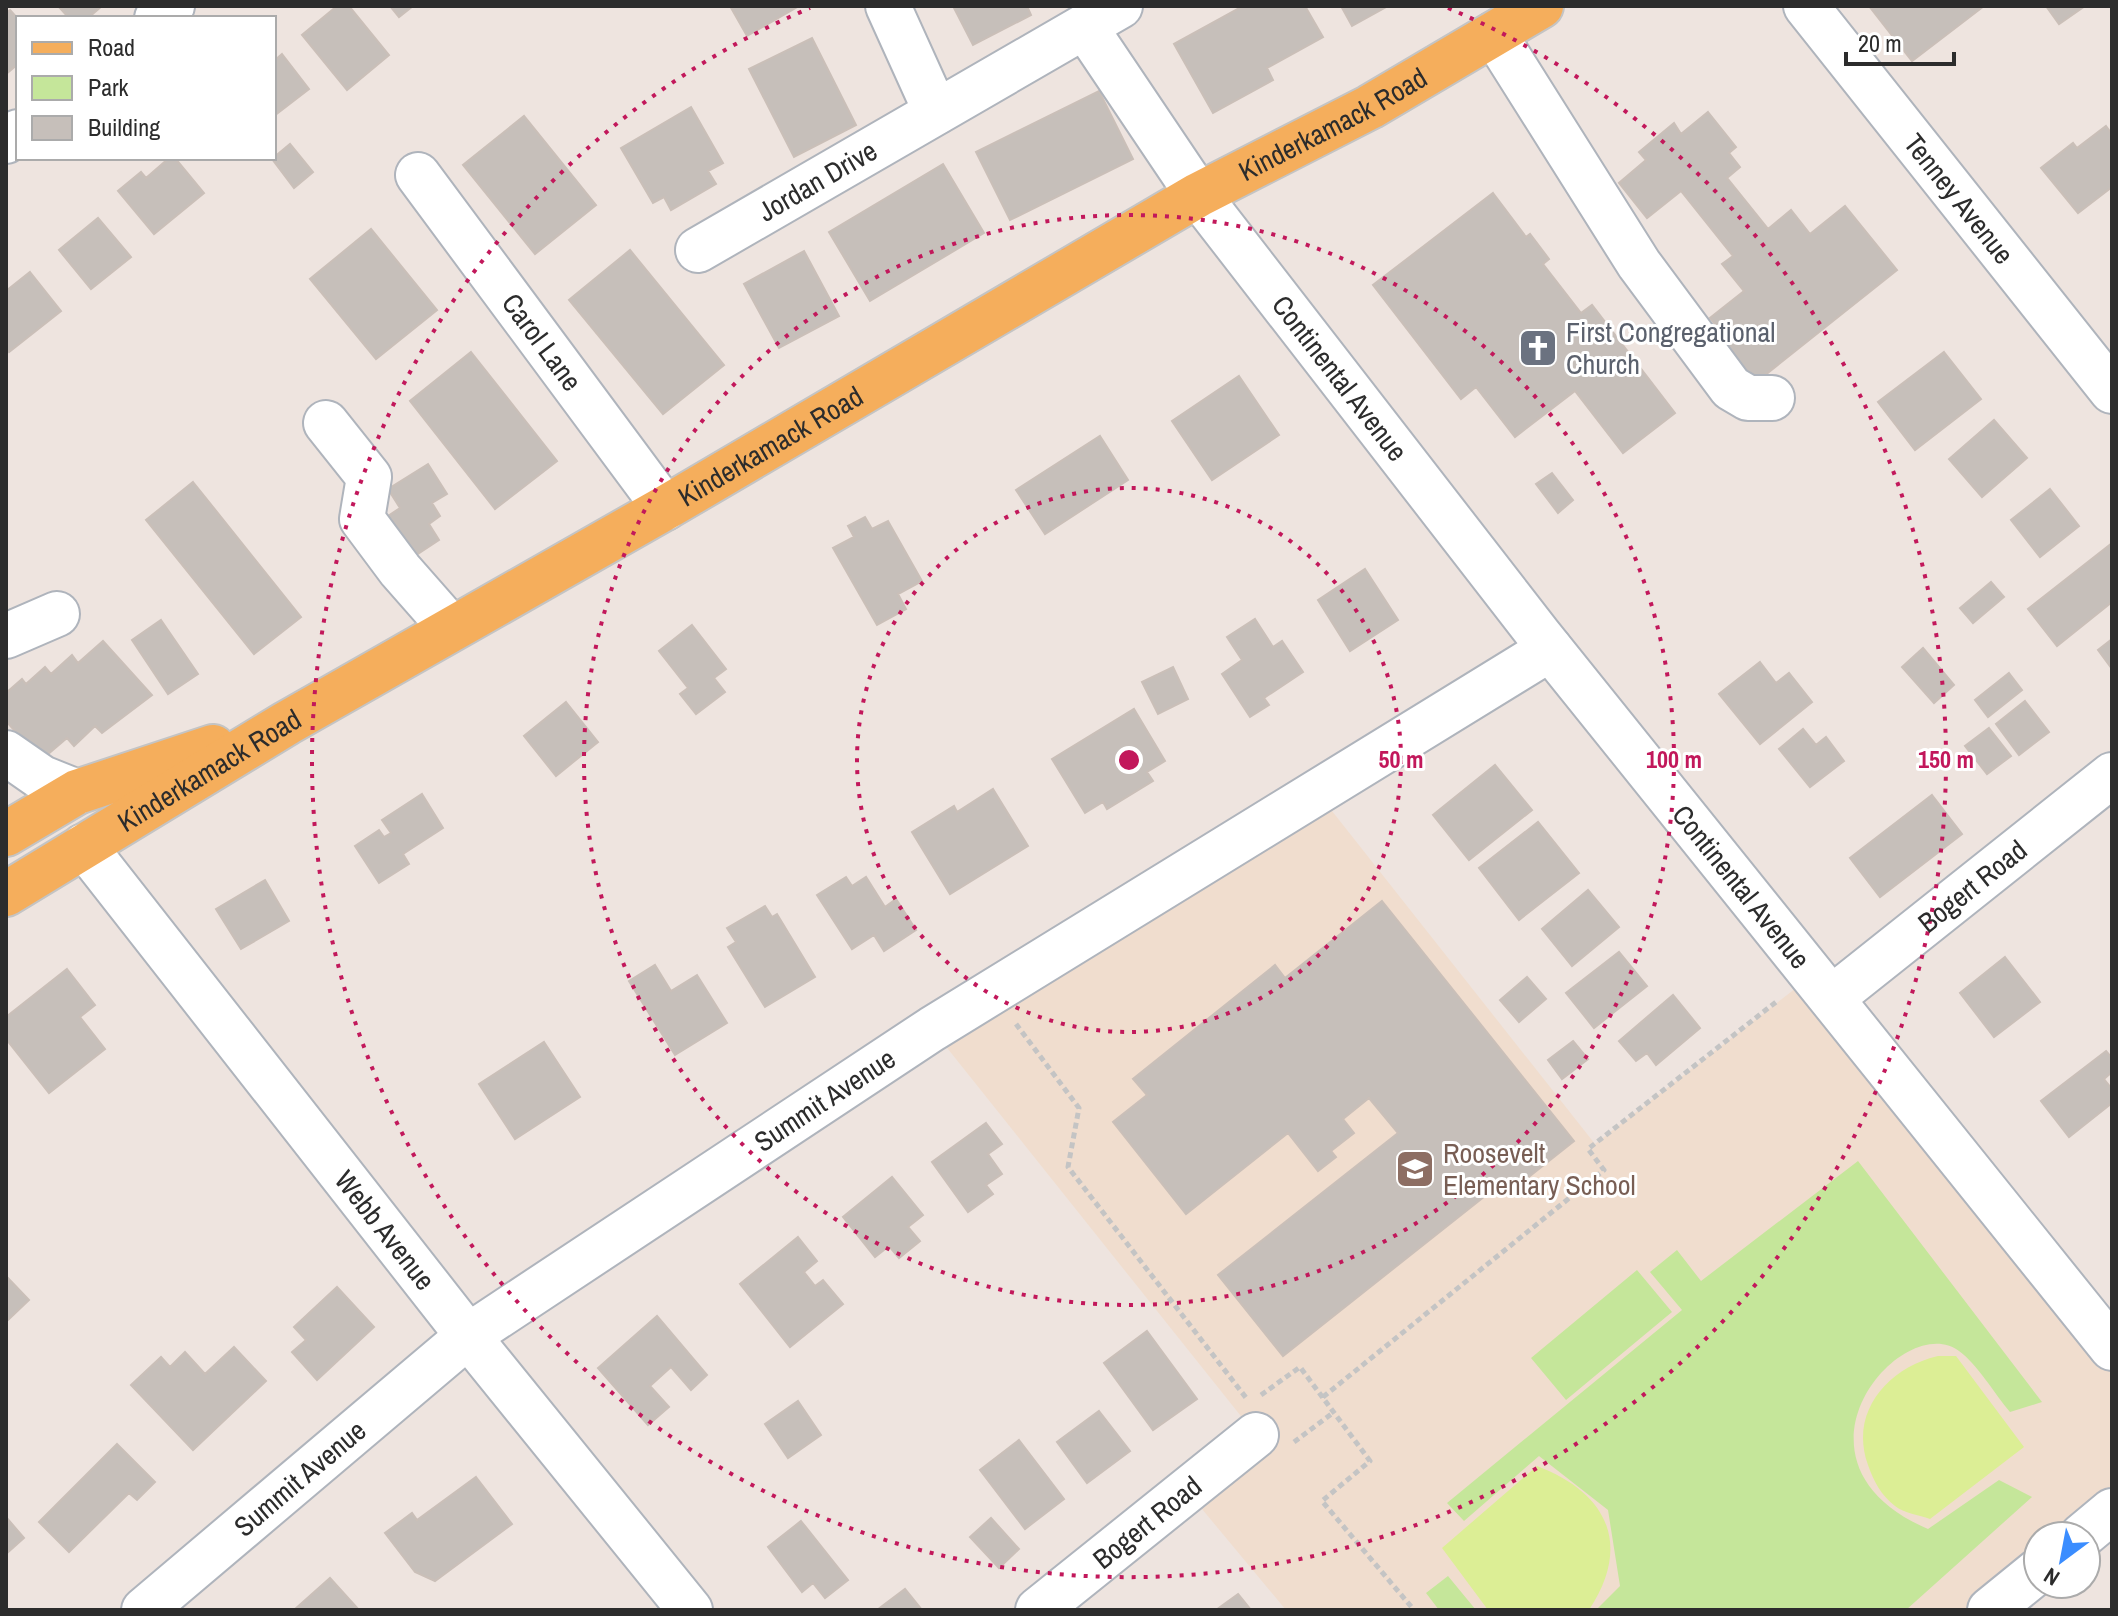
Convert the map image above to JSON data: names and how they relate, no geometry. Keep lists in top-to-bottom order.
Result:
{
  "streets": {
    "main road": ["Kinderkamack Road"],
    "street": [
      "Jordan Drive",
      "Tenney Avenue",
      "Carol Lane",
      "Continental Avenue",
      "Bogert Road",
      "Summit Avenue",
      "Webb Avenue"
    ]
  },
  "crossings": [
    ["Kinderkamack Road", "Jordan Drive"],
    ["Kinderkamack Road", "Carol Lane"],
    ["Kinderkamack Road", "Continental Avenue"],
    ["Kinderkamack Road", "Webb Avenue"],
    ["Jordan Drive", "Continental Avenue"],
    ["Continental Avenue", "Bogert Road"],
    ["Continental Avenue", "Summit Avenue"],
    ["Summit Avenue", "Webb Avenue"]
  ],
  "places": {
    "church": ["First Congregational Church"],
    "school or university": ["Roosevelt Elementary School"]
  },
  "legend": ["Road", "Park", "Building"],
  "scale_bar": "20 m",
  "north": "bottom left",
  "rings": ["50 m", "100 m", "150 m"]
}
